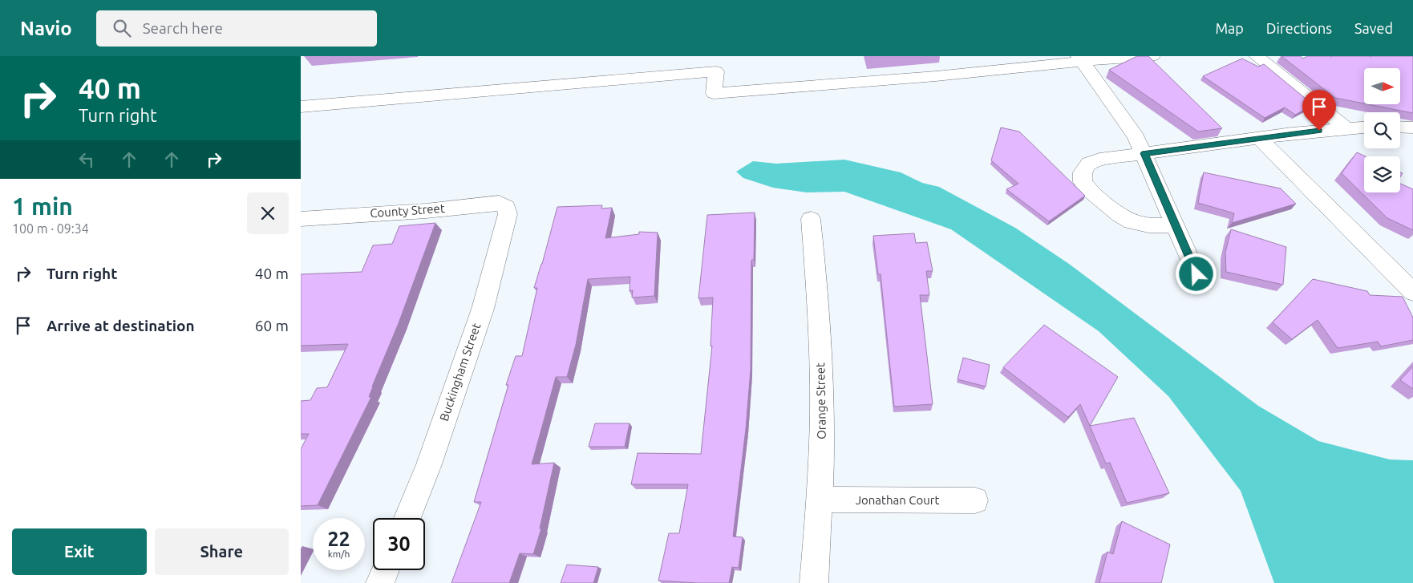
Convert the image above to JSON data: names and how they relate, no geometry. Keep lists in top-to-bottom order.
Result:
{
  "streets": {
    "street": [
      "County Street",
      "Buckingham Street",
      "Orange Street",
      "Jonathan Court"
    ]
  },
  "crossings": [
    ["County Street", "Buckingham Street"],
    ["Orange Street", "Jonathan Court"]
  ],
  "north": "right",
  "page": {
    "header": "Navio",
    "search": "Search here",
    "nav": ["Map", "Directions", "Saved"],
    "turn": ["40 m", "Turn right"],
    "heading": ["1 min", "100 m · 09:34"],
    "list": [
      {
        "name": "Turn right",
        "value": "40 m"
      },
      {
        "name": "Arrive at destination",
        "value": "60 m"
      }
    ],
    "speed": "22 km/h",
    "limit": "30",
    "buttons": ["Exit", "Share"]
  }
}
